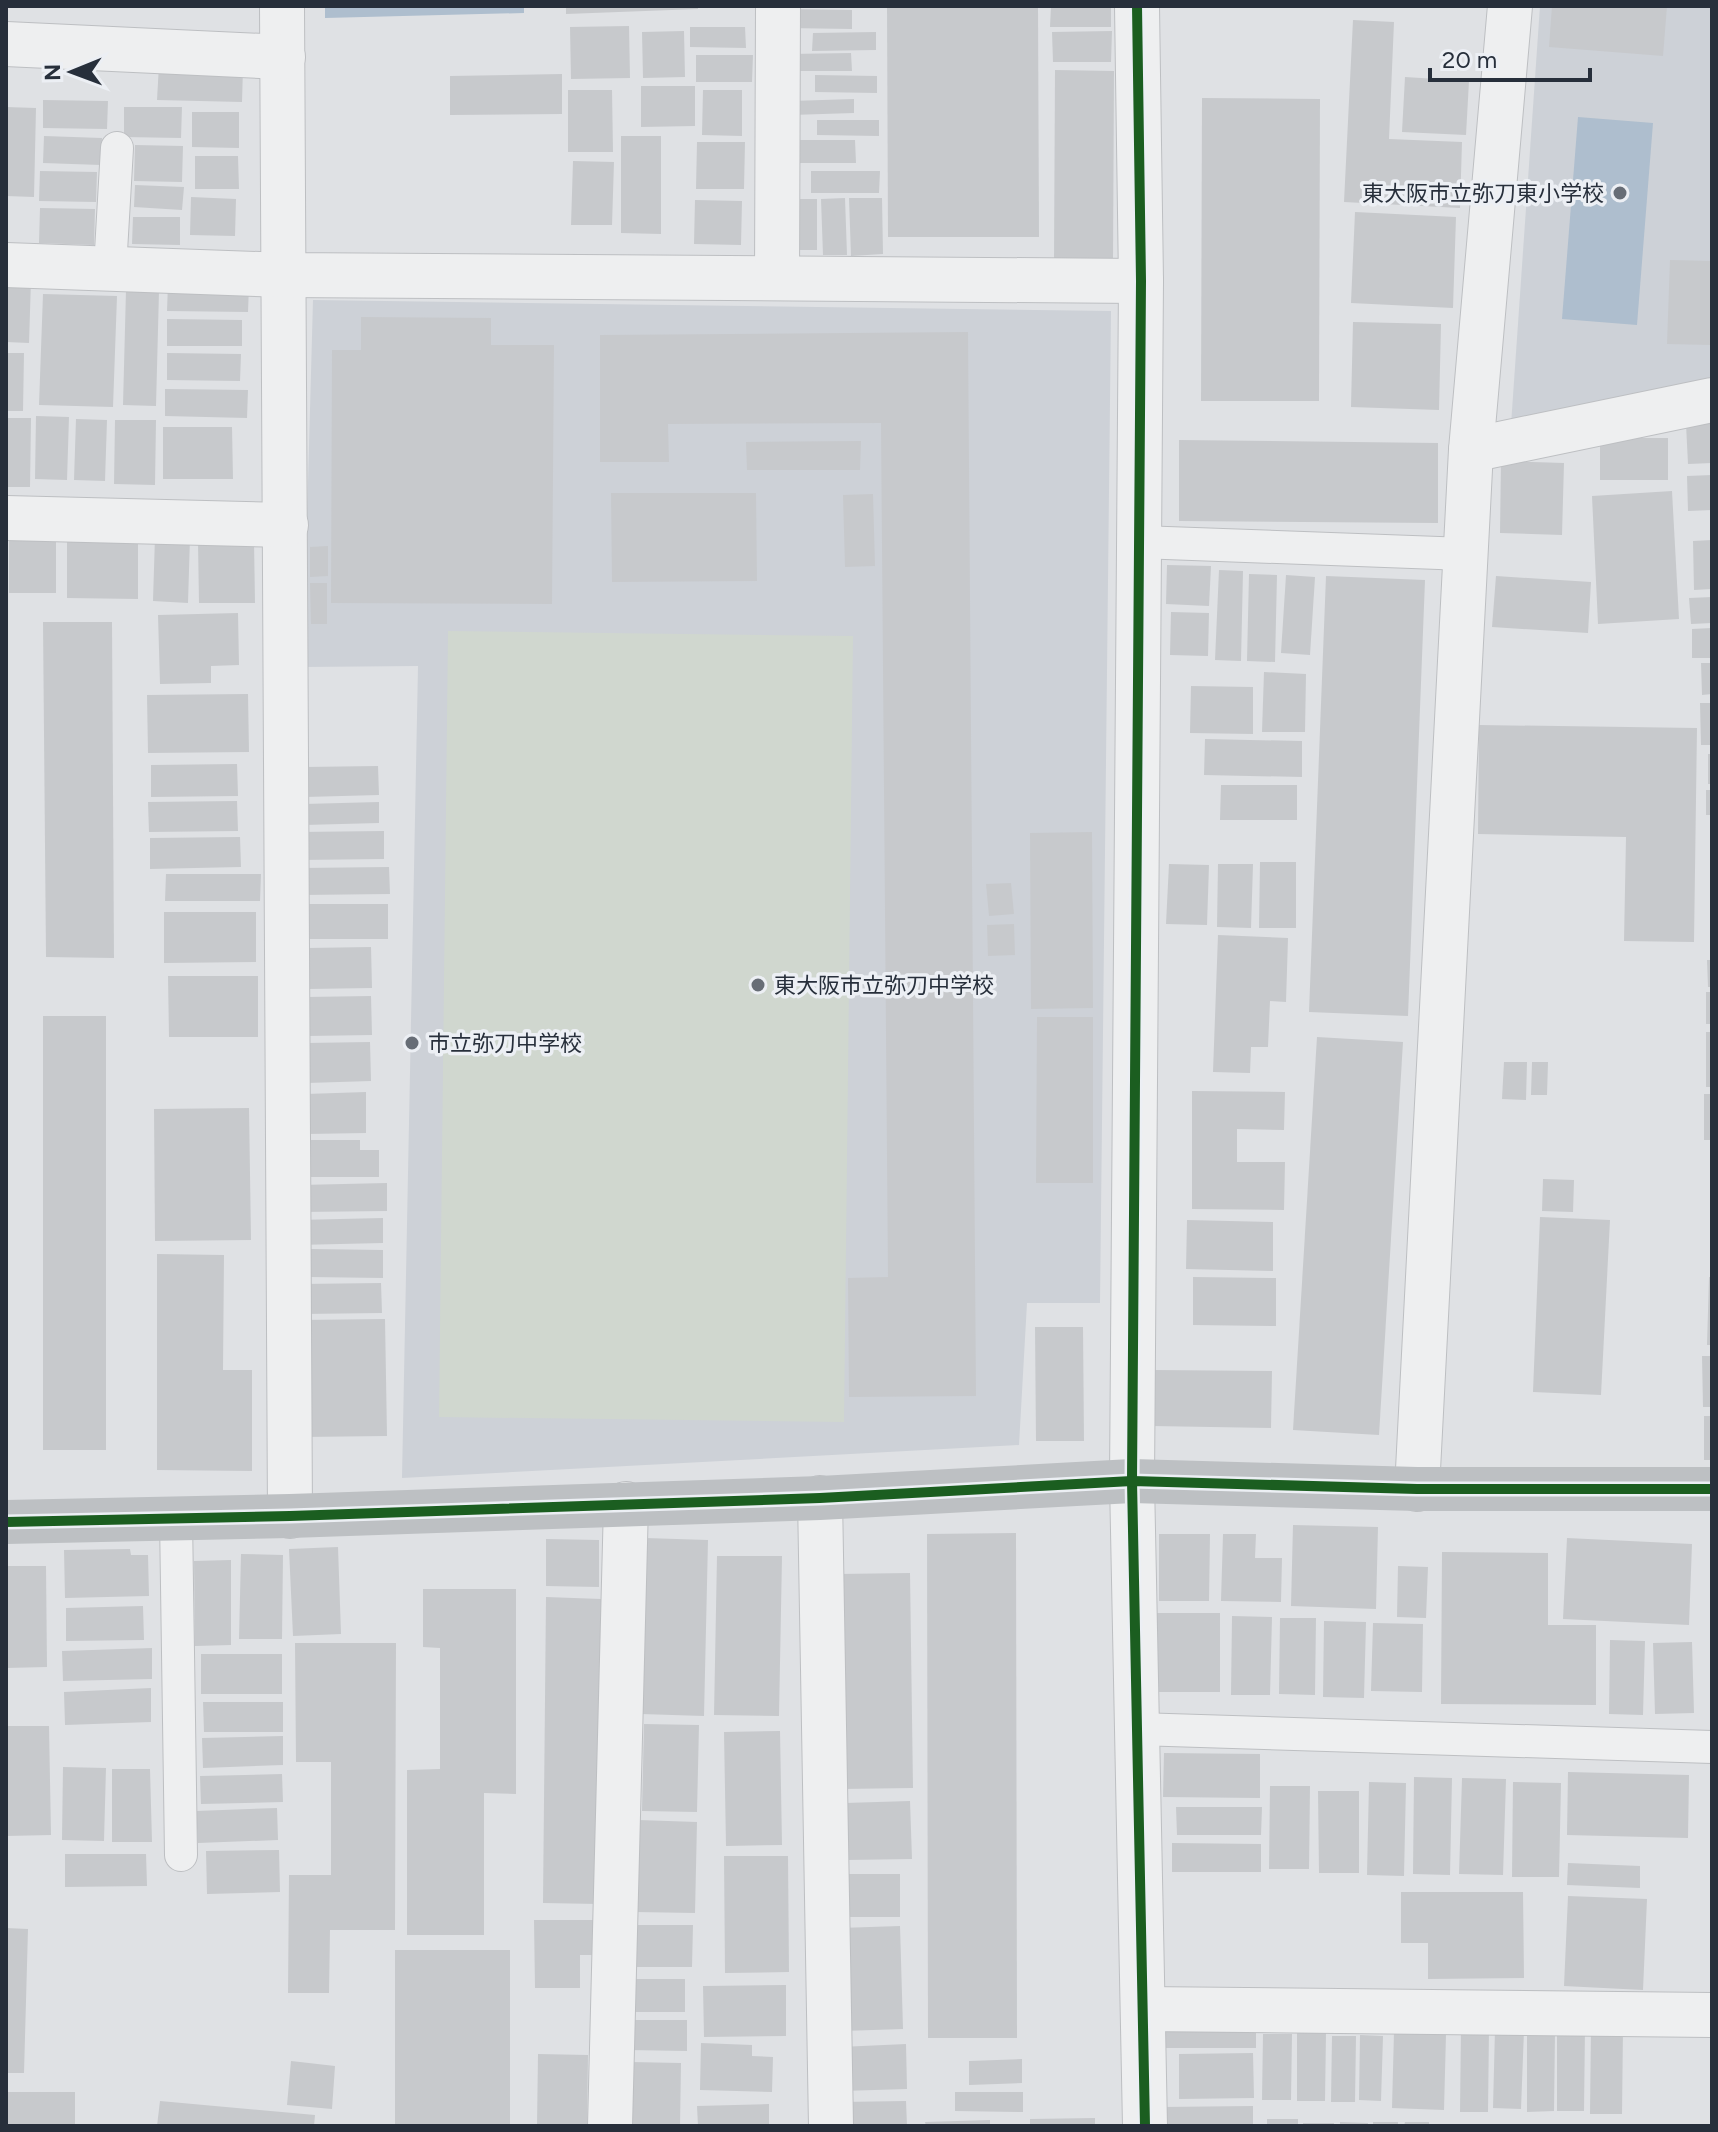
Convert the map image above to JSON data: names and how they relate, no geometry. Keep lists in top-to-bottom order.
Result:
{
  "places": ["東大阪市立弥刀東小学校", "東大阪市立弥刀中学校", "市立弥刀中学校"],
  "scale_bar": "20 m",
  "north": "left"
}
